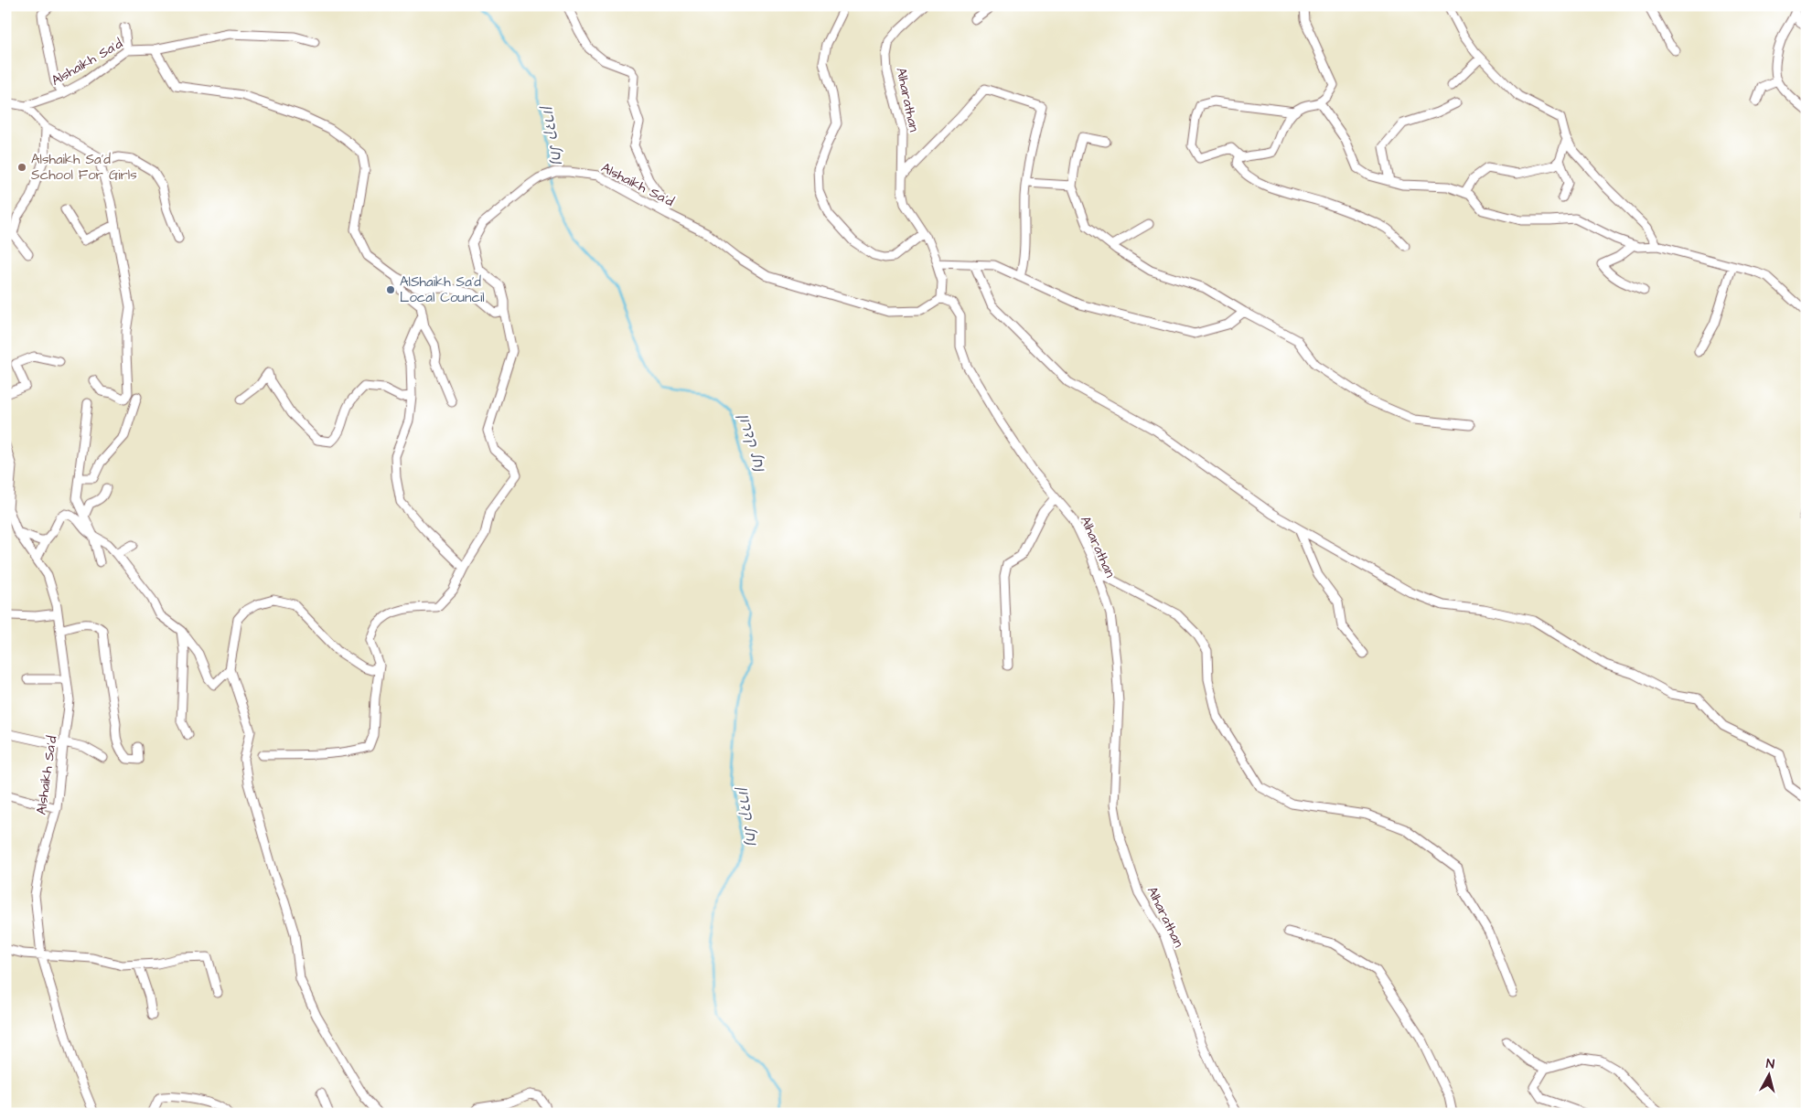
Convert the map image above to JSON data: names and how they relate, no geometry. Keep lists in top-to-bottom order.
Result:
{
  "streets": {
    "street": ["Alshaikh Sa'd", "Alharathan"]
  },
  "crossings": [
    ["Alshaikh Sa'd", "Alharathan"]
  ],
  "water": ["נחל קדרון"],
  "places": ["Alshaikh Sa'd School For Girls", "AlShaikh Sa'd Local Council"],
  "north": "top"
}
